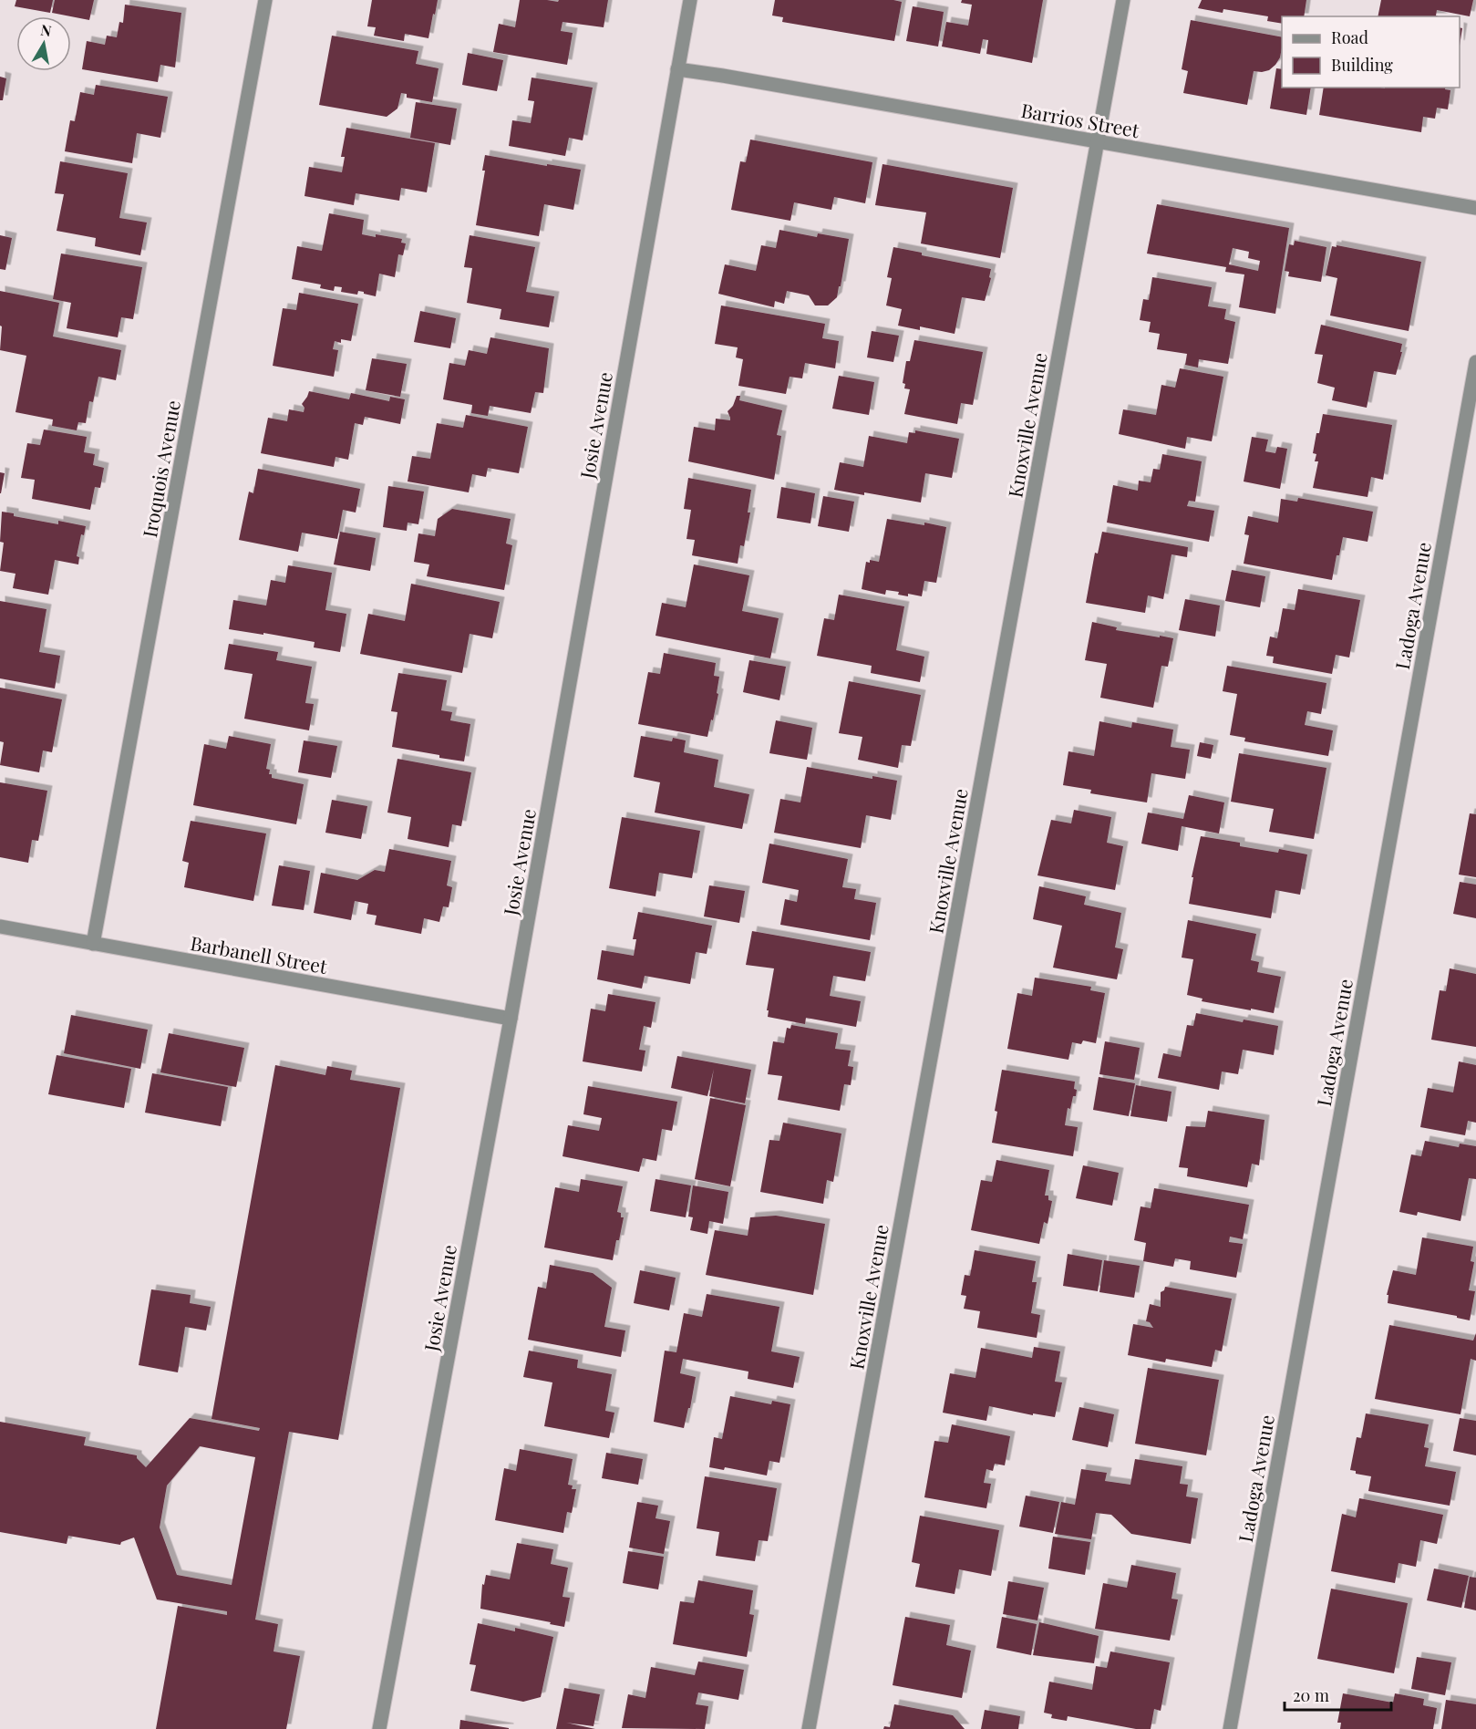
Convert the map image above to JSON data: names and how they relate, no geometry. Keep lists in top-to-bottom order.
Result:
{
  "streets": {
    "street": [
      "Barrios Street",
      "Josie Avenue",
      "Knoxville Avenue",
      "Iroquois Avenue",
      "Ladoga Avenue",
      "Barbanell Street"
    ]
  },
  "crossings": [
    ["Barrios Street", "Josie Avenue"],
    ["Barrios Street", "Knoxville Avenue"],
    ["Josie Avenue", "Barbanell Street"],
    ["Iroquois Avenue", "Barbanell Street"]
  ],
  "legend": ["Road", "Building"],
  "scale_bar": "20 m",
  "north": "top"
}
